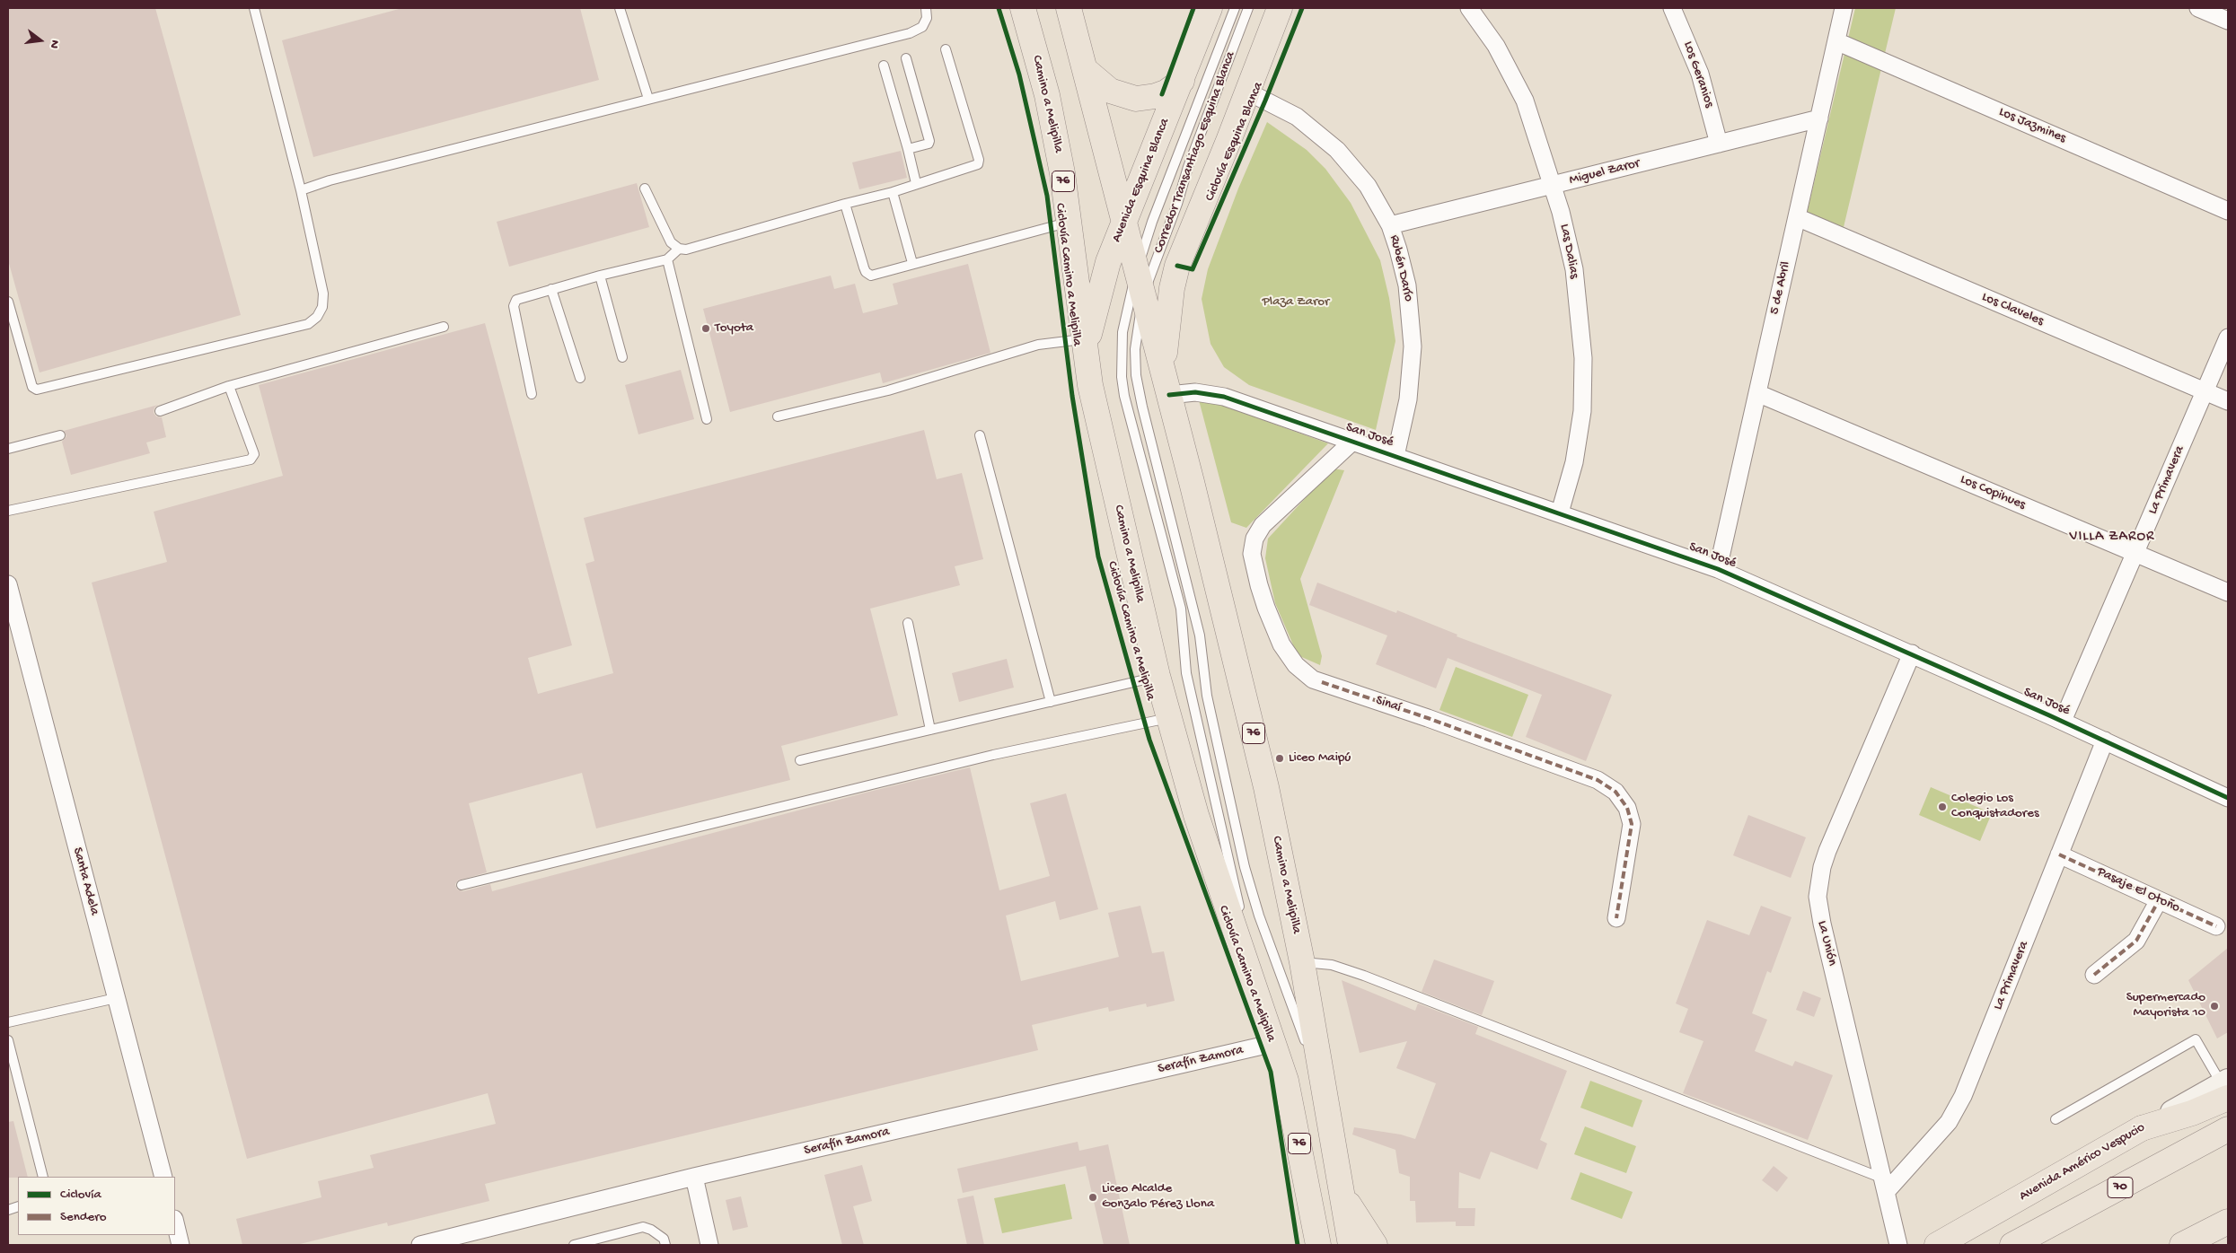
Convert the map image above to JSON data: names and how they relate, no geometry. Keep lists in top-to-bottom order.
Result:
{
  "streets": {
    "main road": [
      "Camino a Melipilla",
      "Avenida Esquina Blanca",
      "76",
      "Avenida Américo Vespucio",
      "70"
    ],
    "street": [
      "Los Geranios",
      "Los Jazmines",
      "Miguel Zaror",
      "Las Dalias",
      "Rubén Darío",
      "5 de Abril",
      "Los Claveles",
      "San José",
      "La Primavera",
      "Los Copihues",
      "Sinaí",
      "Santa Adela",
      "Pasaje El Otoño",
      "La Unión",
      "Serafín Zamora"
    ],
    "lane": ["Corredor Transantiago Esquina Blanca"],
    "cycle path": ["Ciclovía Esquina Blanca", "Ciclovía Camino a Melipilla"]
  },
  "crossings": [
    ["Los Geranios", "Miguel Zaror"],
    ["Camino a Melipilla", "Corredor Transantiago Esquina Blanca"],
    ["Camino a Melipilla", "Avenida Esquina Blanca"],
    ["Camino a Melipilla", "San José"],
    ["Camino a Melipilla", "Serafín Zamora"],
    ["Los Jazmines", "5 de Abril"],
    ["Corredor Transantiago Esquina Blanca", "Serafín Zamora"],
    ["Miguel Zaror", "Las Dalias"],
    ["Miguel Zaror", "Rubén Darío"],
    ["Miguel Zaror", "5 de Abril"],
    ["Las Dalias", "San José"],
    ["Rubén Darío", "San José"],
    ["5 de Abril", "Los Claveles"],
    ["5 de Abril", "San José"],
    ["5 de Abril", "Los Copihues"],
    ["Los Claveles", "La Primavera"],
    ["San José", "La Primavera"],
    ["San José", "Sinaí"],
    ["San José", "La Unión"],
    ["La Primavera", "Los Copihues"],
    ["La Primavera", "Pasaje El Otoño"],
    ["La Primavera", "La Unión"]
  ],
  "districts": ["VILLA ZAROR"],
  "parks": ["Plaza Zaror"],
  "places": [
    "Toyota",
    "Liceo Maipú",
    "Colegio Los Conquistadores",
    "Supermercado Mayorista 10",
    "Liceo Alcalde Gonzalo Pérez Llona"
  ],
  "legend": ["Ciclovía", "Sendero"],
  "north": "right"
}
